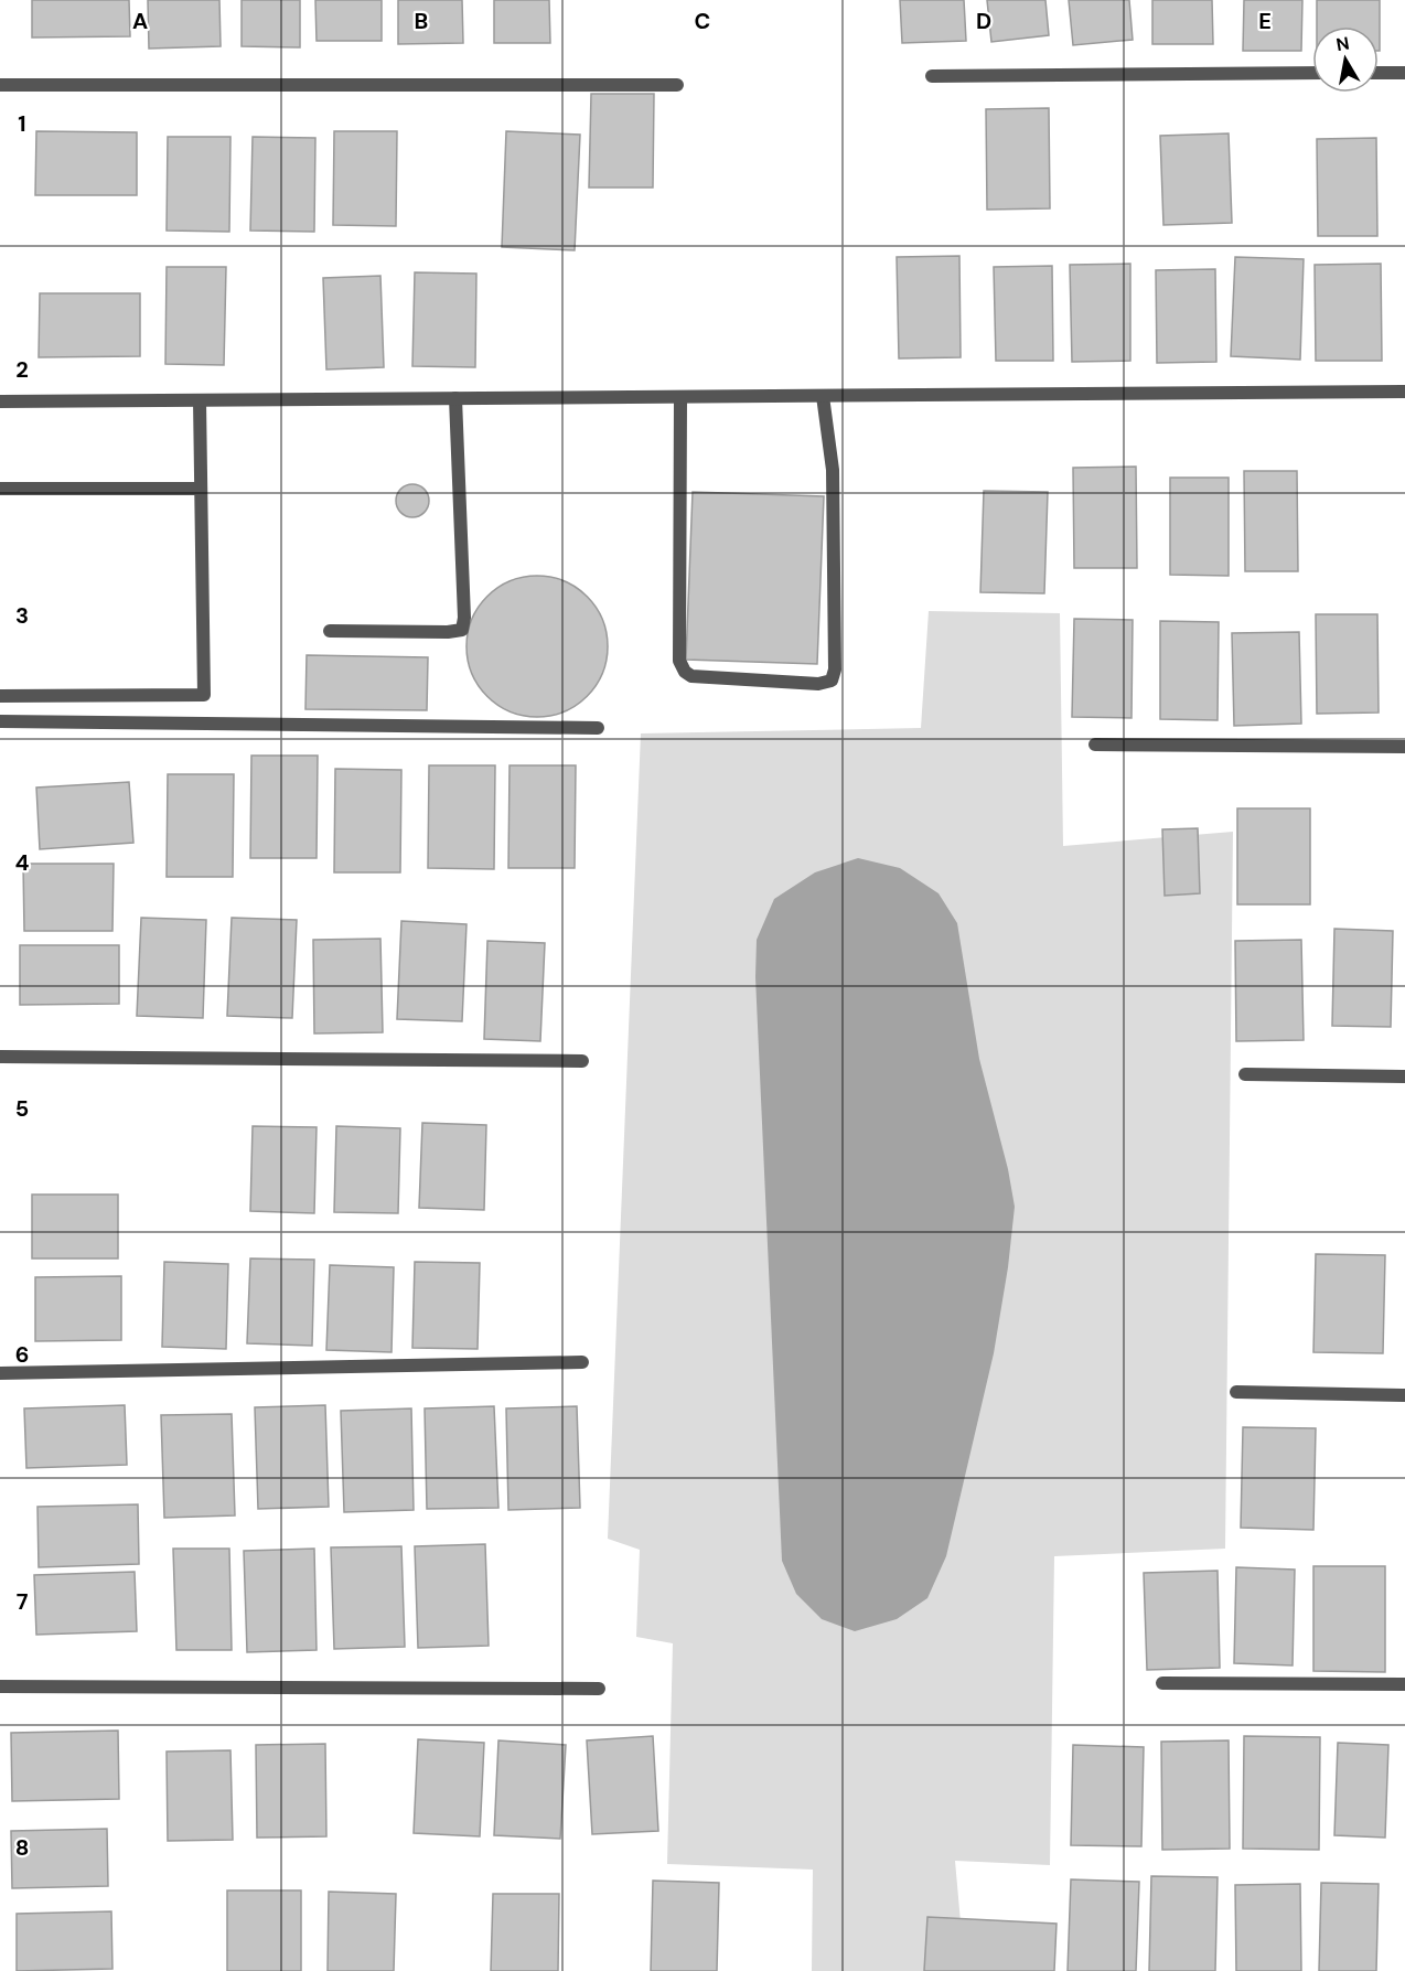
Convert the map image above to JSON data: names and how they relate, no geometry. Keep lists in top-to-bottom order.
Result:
{
  "north": "top",
  "grid": {
    "columns": [
      "A",
      "B",
      "C",
      "D",
      "E"
    ],
    "rows": [
      "1",
      "2",
      "3",
      "4",
      "5",
      "6",
      "7",
      "8"
    ]
  }
}
